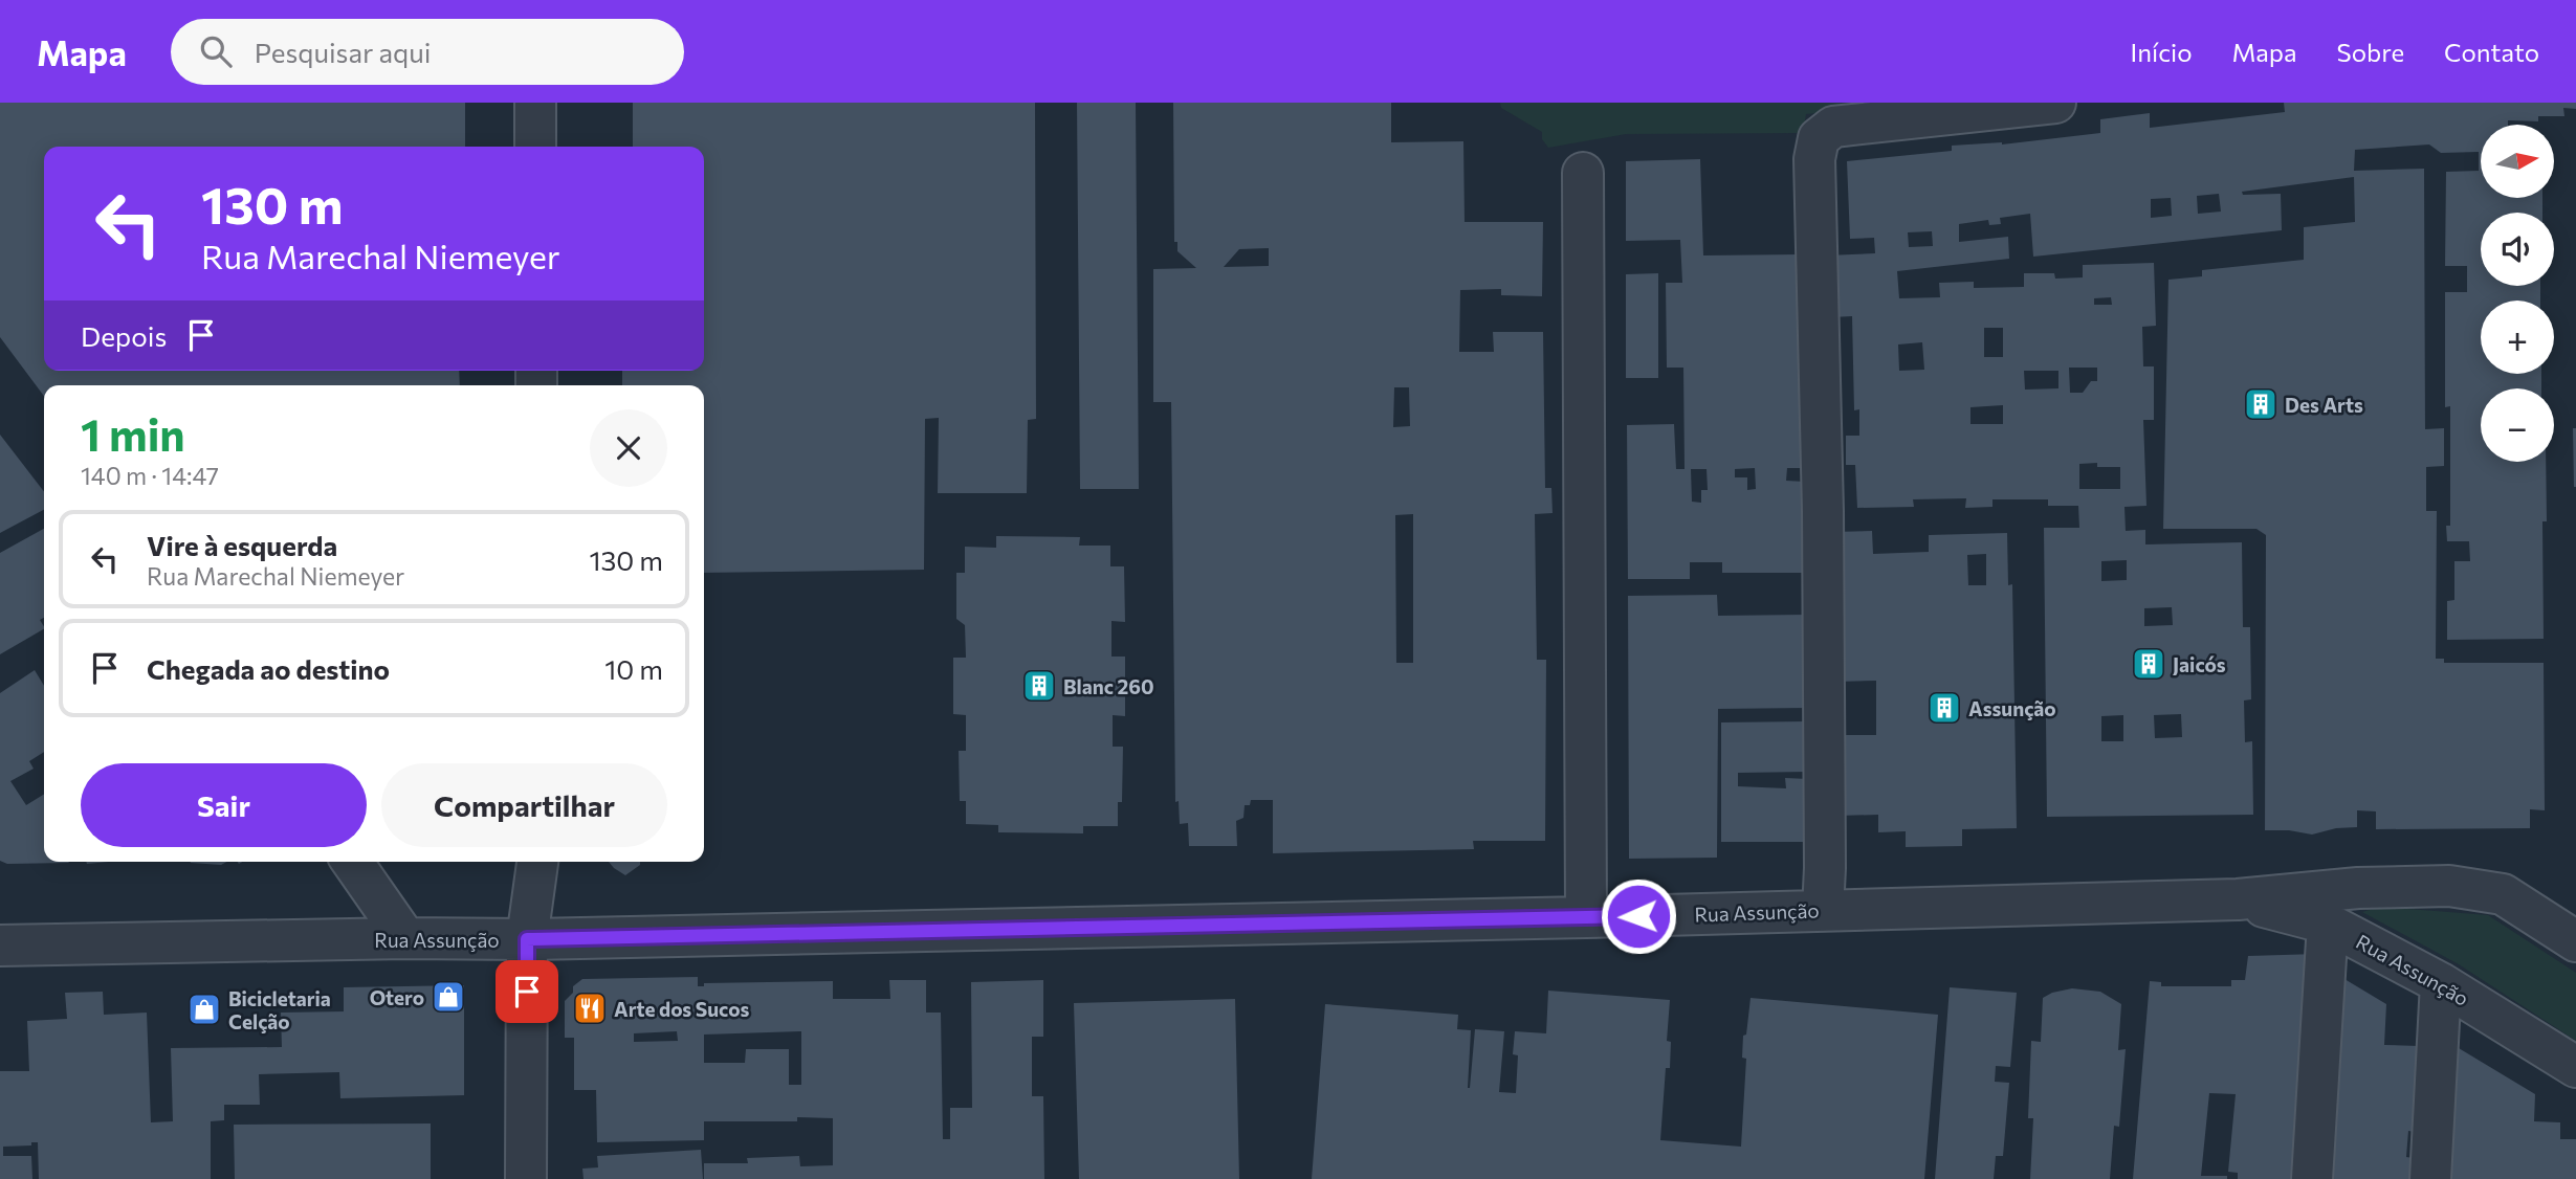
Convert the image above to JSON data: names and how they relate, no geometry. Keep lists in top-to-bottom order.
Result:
{
  "streets": {
    "street": ["Rua Assunção"]
  },
  "places": {
    "building": [
      "Des Arts",
      "Jaicós",
      "Blanc 260",
      "Assunção"
    ],
    "shop": ["Otero", "Bicicletaria Celção"],
    "restaurant": ["Arte dos Sucos"]
  },
  "north": "right",
  "page": {
    "header": "Mapa",
    "search": "Pesquisar aqui",
    "nav": [
      "Início",
      "Mapa",
      "Sobre",
      "Contato"
    ],
    "map_buttons": ["+", "−"],
    "turn": ["130 m", "Rua Marechal Niemeyer"],
    "then": "Depois",
    "heading": ["1 min", "140 m · 14:47"],
    "list": [
      {
        "name": "Vire à esquerda",
        "note": "Rua Marechal Niemeyer",
        "value": "130 m"
      },
      {
        "name": "Chegada ao destino",
        "value": "10 m"
      }
    ],
    "buttons": ["Sair", "Compartilhar"]
  }
}
